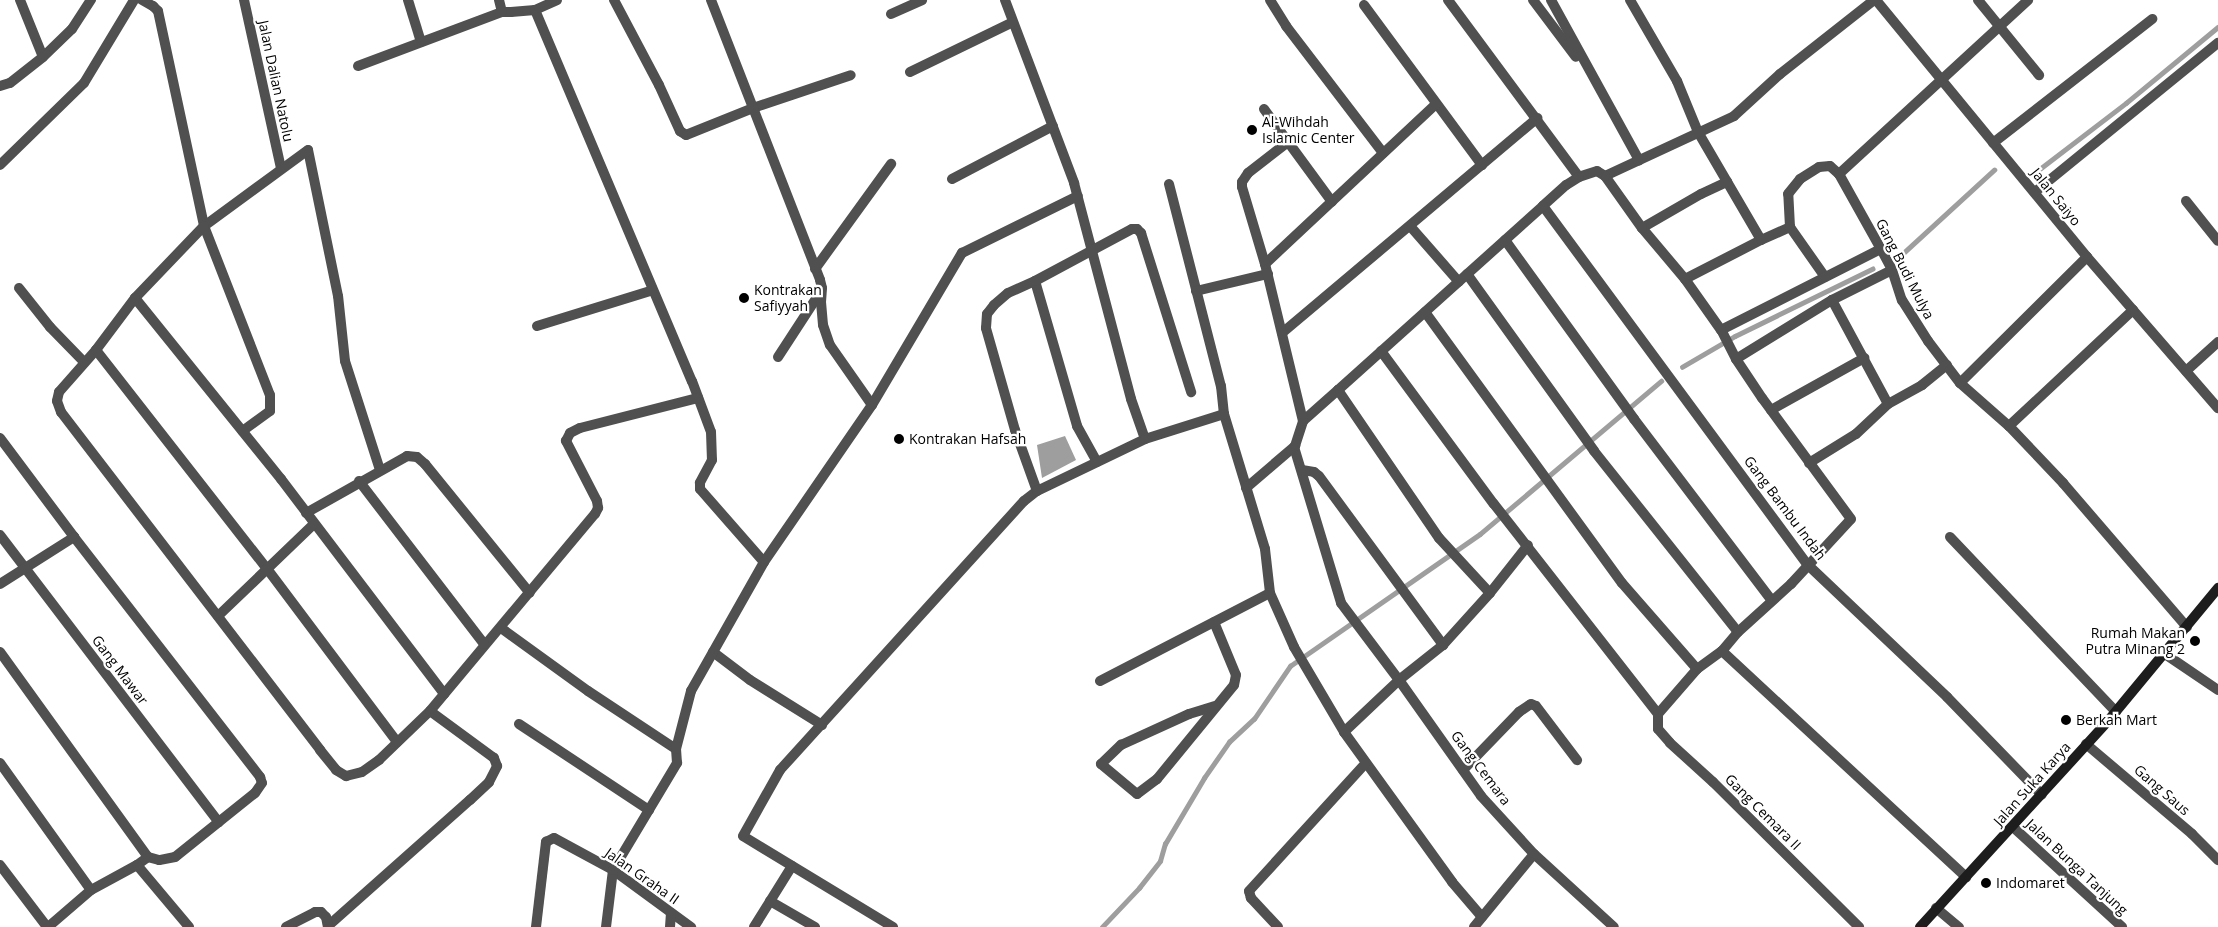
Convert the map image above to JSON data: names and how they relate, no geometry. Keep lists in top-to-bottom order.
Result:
{
  "streets": {
    "main road": ["Jalan Suka Karya"],
    "street": [
      "Jalan Dalian Natolu",
      "Jalan Saiyo",
      "Gang Budi Mulya",
      "Gang Bambu Indah",
      "Gang Mawar",
      "Gang Cemara",
      "Gang Saus",
      "Gang Cemara II",
      "Jalan Bunga Tanjung",
      "Jalan Graha II"
    ]
  },
  "crossings": [
    ["Gang Budi Mulya", "Jalan Suka Karya"],
    ["Gang Bambu Indah", "Jalan Suka Karya"],
    ["Jalan Suka Karya", "Gang Saus"],
    ["Jalan Suka Karya", "Jalan Bunga Tanjung"]
  ],
  "places": [
    "Al-Wihdah Islamic Center",
    "Kontrakan Safiyyah",
    "Kontrakan Hafsah",
    "Rumah Makan Putra Minang 2",
    "Berkah Mart",
    "Indomaret"
  ]
}
